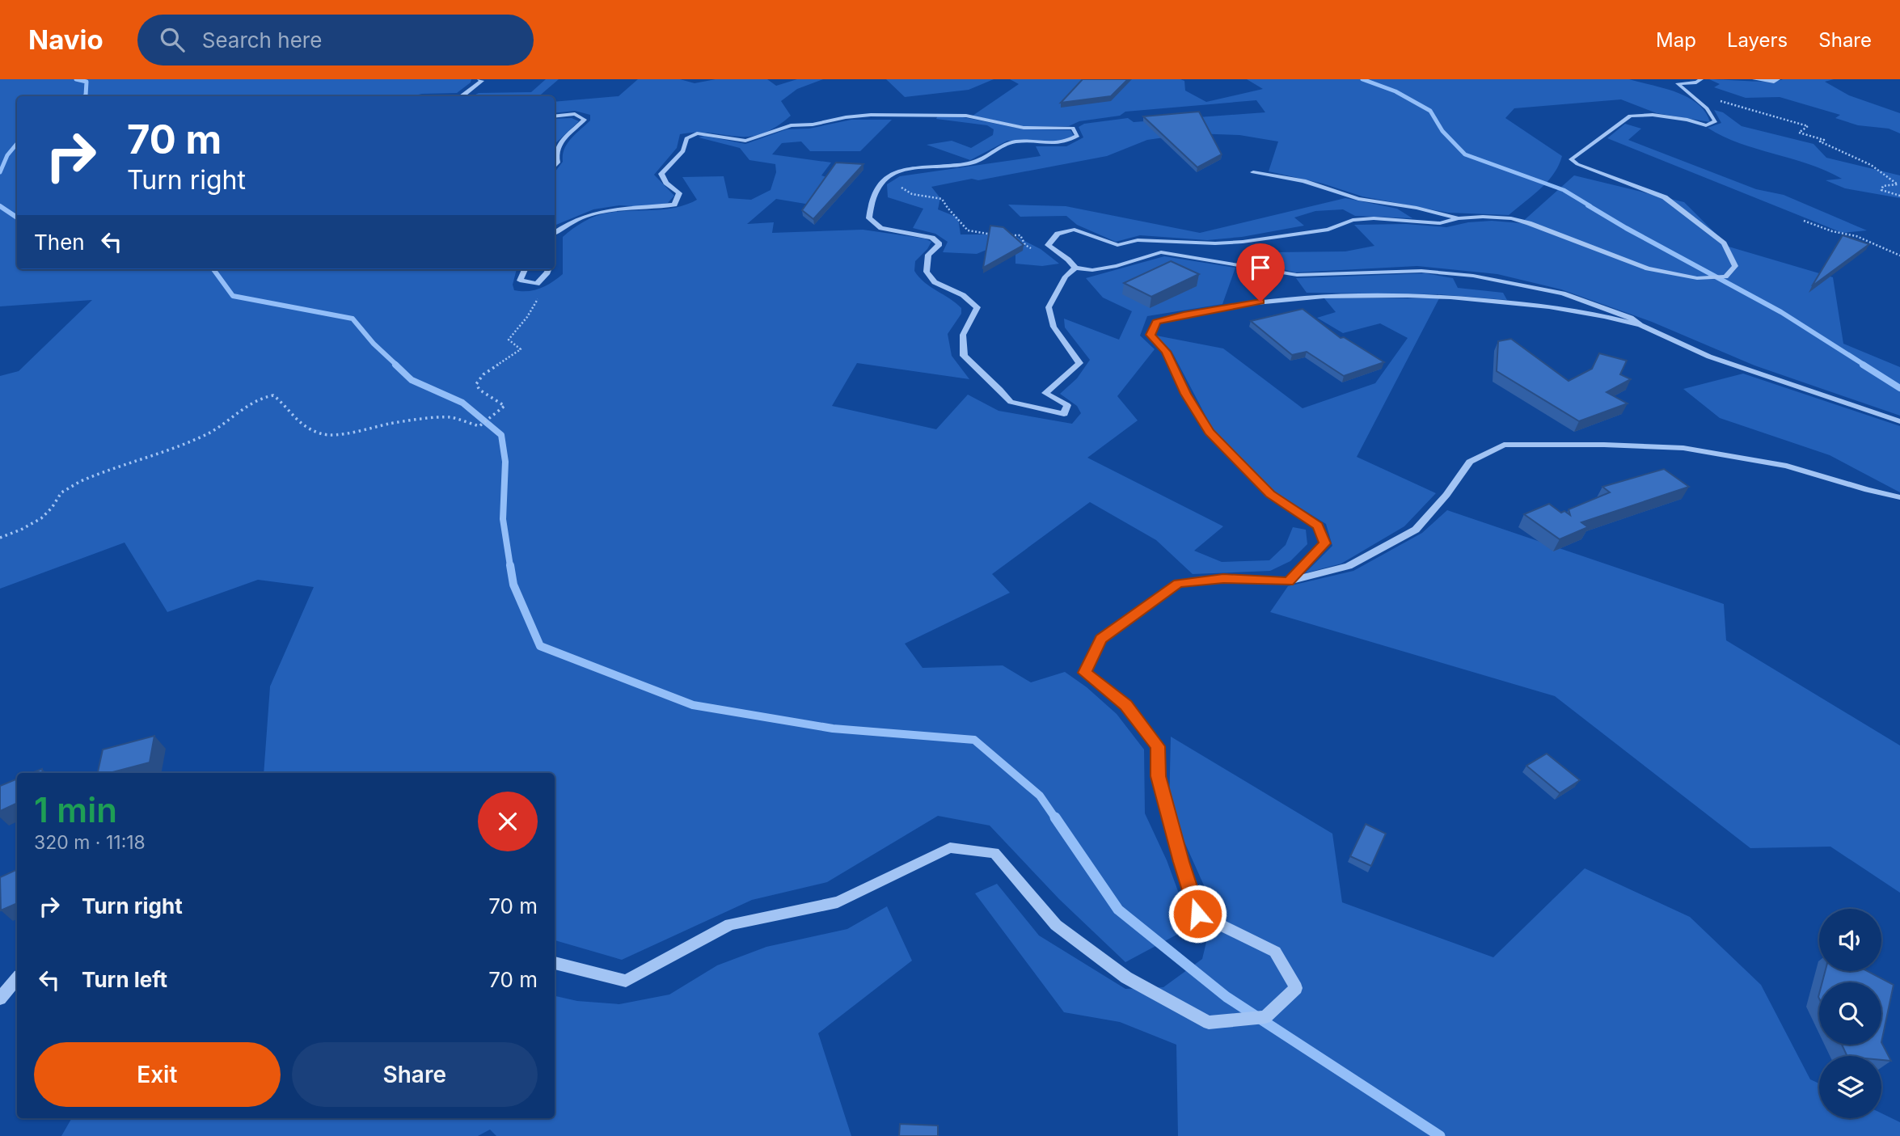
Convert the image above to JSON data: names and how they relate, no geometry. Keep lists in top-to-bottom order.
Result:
{
  "page": {
    "header": "Navio",
    "search": "Search here",
    "nav": ["Map", "Layers", "Share"],
    "turn": ["70 m", "Turn right"],
    "then": "Then",
    "heading": ["1 min", "320 m · 11:18"],
    "list": [
      {
        "name": "Turn right",
        "value": "70 m"
      },
      {
        "name": "Turn left",
        "value": "70 m"
      }
    ],
    "buttons": ["Exit", "Share"]
  }
}
